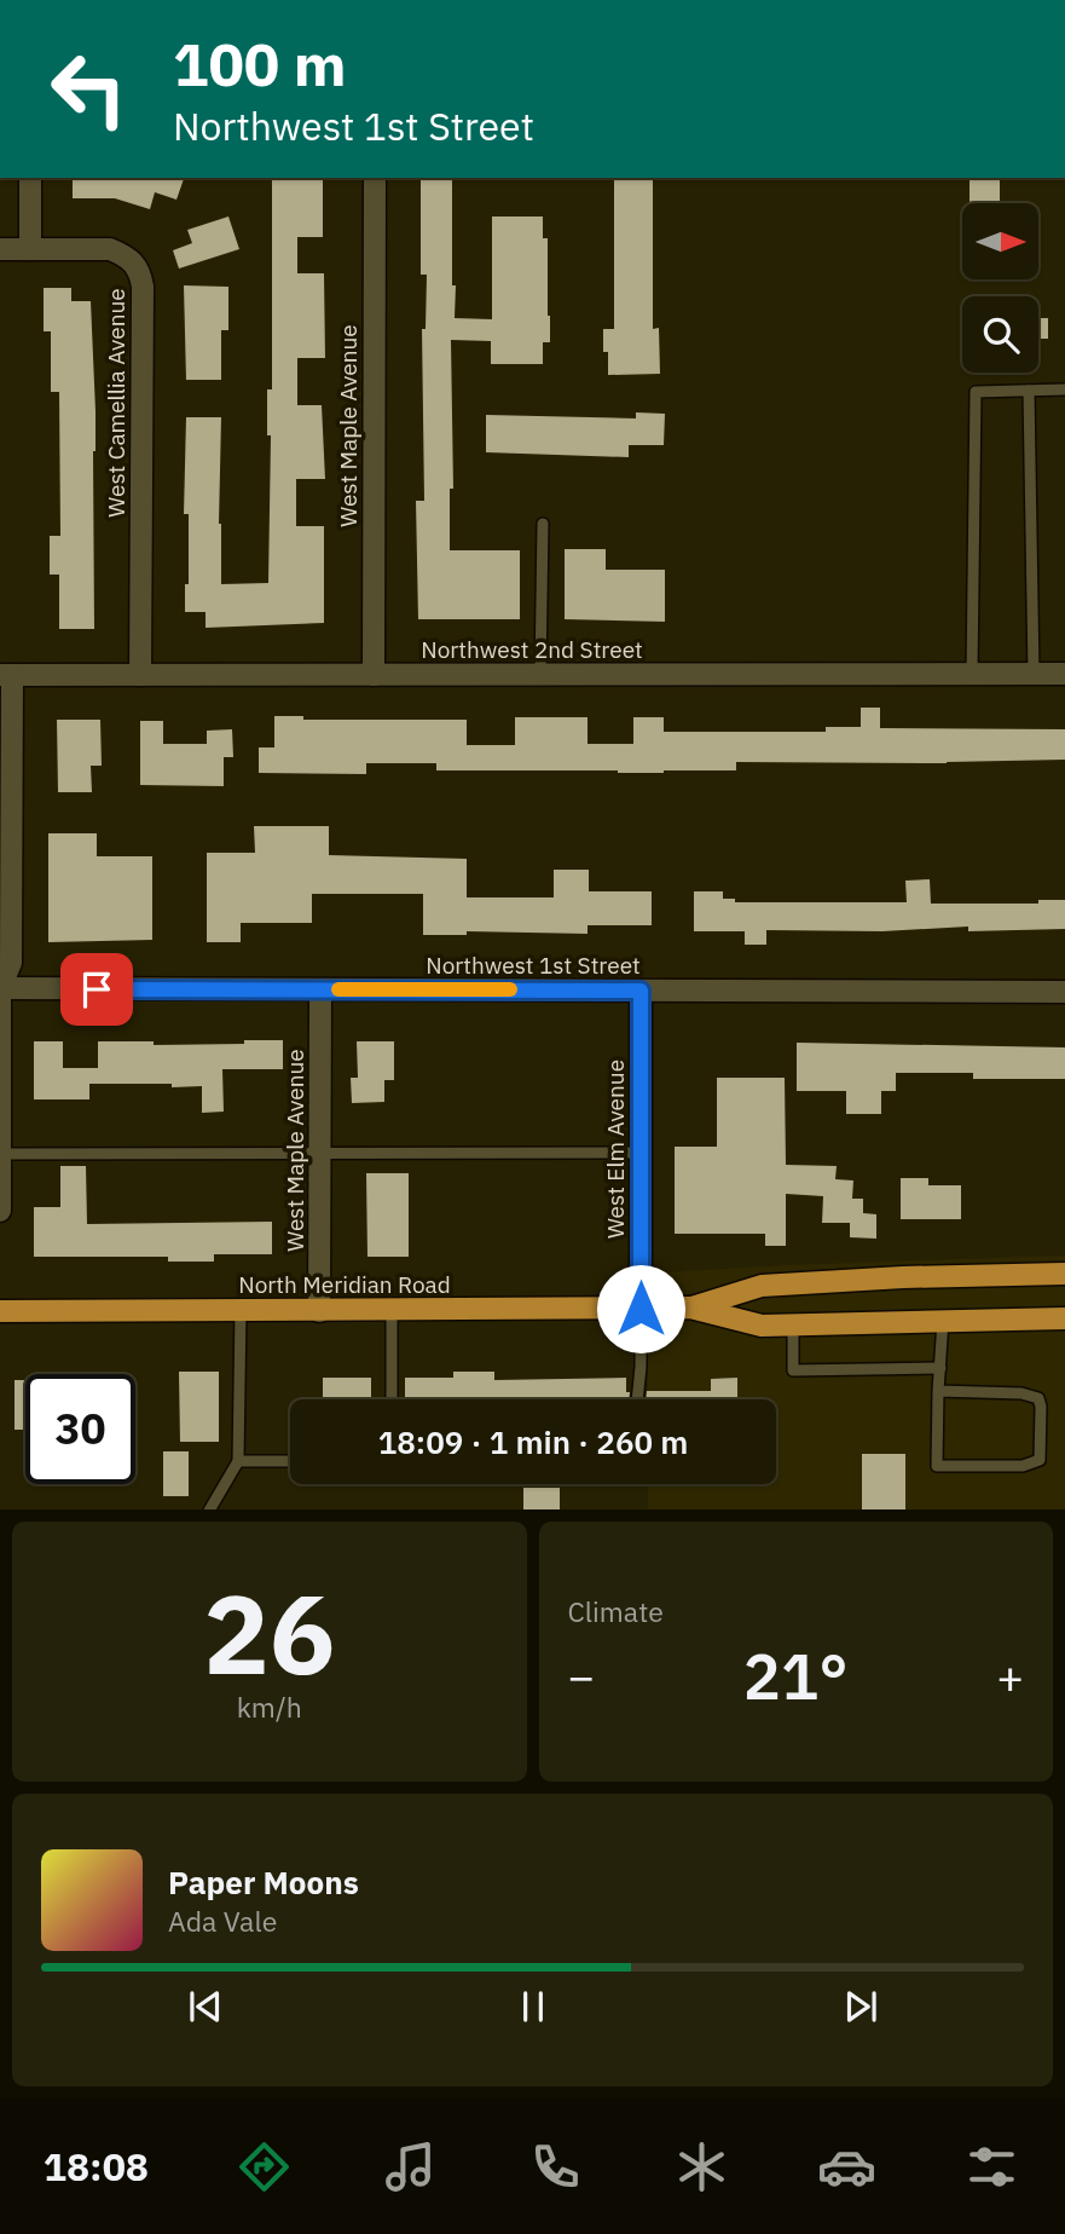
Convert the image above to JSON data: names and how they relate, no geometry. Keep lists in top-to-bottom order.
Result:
{
  "streets": {
    "main road": ["North Meridian Road"],
    "street": [
      "West Camellia Avenue",
      "West Maple Avenue",
      "Northwest 2nd Street",
      "Northwest 1st Street",
      "West Elm Avenue"
    ]
  },
  "crossings": [
    ["West Camellia Avenue", "Northwest 2nd Street"],
    ["West Maple Avenue", "Northwest 2nd Street"],
    ["West Maple Avenue", "Northwest 1st Street"],
    ["West Maple Avenue", "North Meridian Road"],
    ["Northwest 1st Street", "West Elm Avenue"],
    ["West Elm Avenue", "North Meridian Road"]
  ],
  "north": "right",
  "page": {
    "turn": ["100 m", "Northwest 1st Street"],
    "limit": "30",
    "trip": "18:09 · 1 min · 260 m",
    "tile": [
      ["26", "km/h"],
      "Climate"
    ],
    "heat": ["−", "21°", "+"],
    "song": ["Paper Moons", "Ada Vale"],
    "tabs": "18:08"
  }
}
